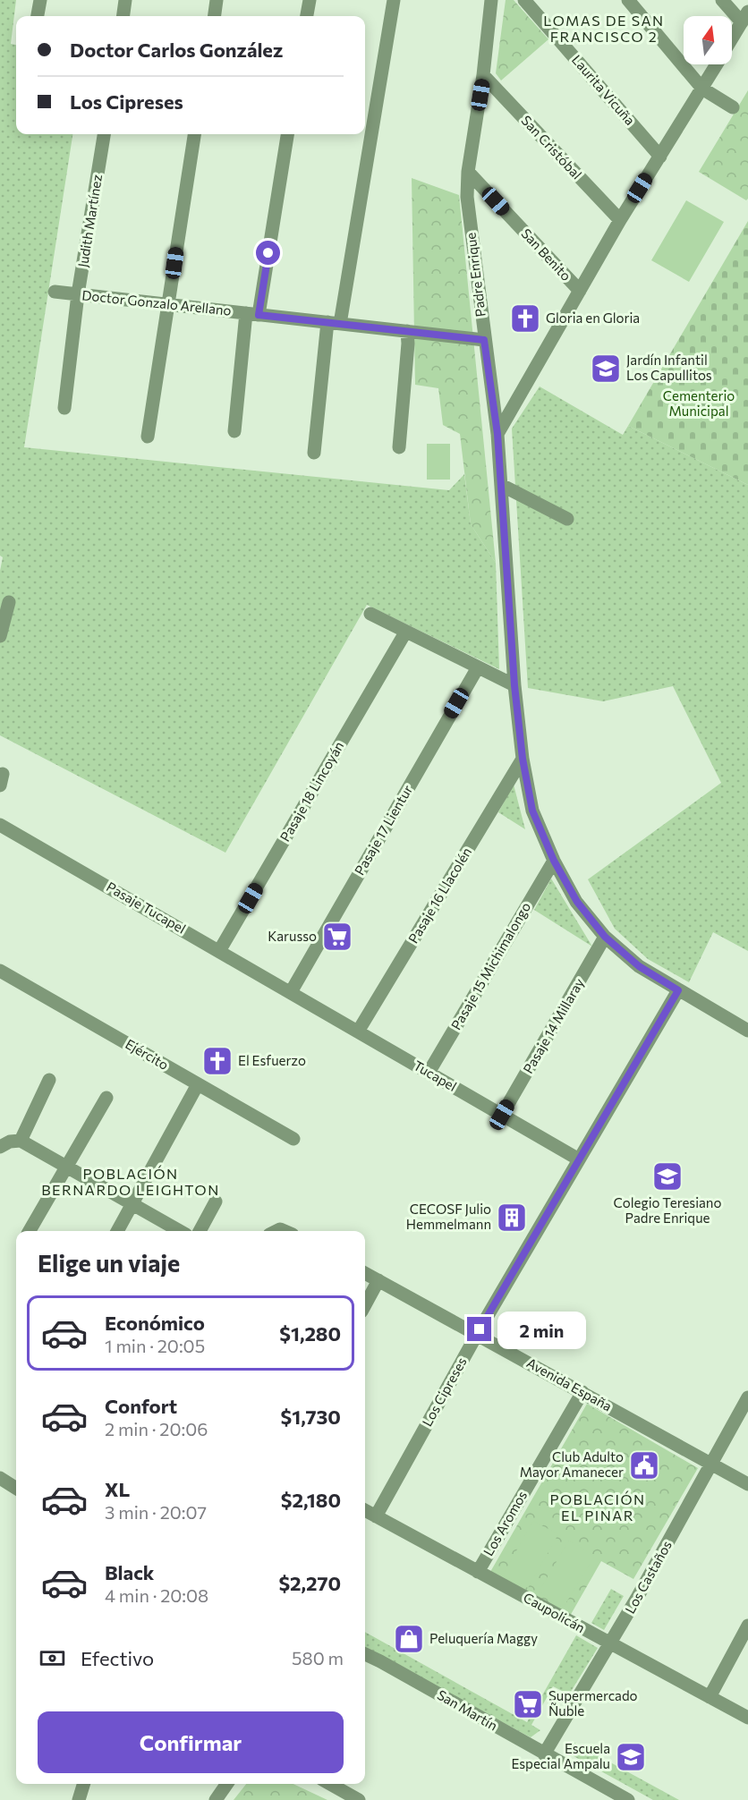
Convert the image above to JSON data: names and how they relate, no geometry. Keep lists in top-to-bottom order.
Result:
{
  "streets": {
    "street": [
      "Laurita Vicuña",
      "San Cristóbal",
      "Judith Martínez",
      "San Benito",
      "Padre Enrique",
      "Doctor Gonzalo Arellano",
      "Pasaje 18 Lincoyán",
      "Pasaje 17 Lientur",
      "Pasaje 16 Llacolén",
      "Pasaje Tucapel",
      "Pasaje 15 Michimalongo",
      "Pasaje 14 Millaray",
      "Ejército",
      "Tucapel",
      "Avenida España",
      "Los Cipreses",
      "Los Aromos",
      "Los Castaños",
      "Caupolicán",
      "San Martín"
    ]
  },
  "crossings": [
    ["San Cristóbal", "Padre Enrique"],
    ["Judith Martínez", "Doctor Gonzalo Arellano"],
    ["San Benito", "Padre Enrique"],
    ["Padre Enrique", "Doctor Gonzalo Arellano"],
    ["Padre Enrique", "Pasaje 16 Llacolén"],
    ["Padre Enrique", "Pasaje 15 Michimalongo"],
    ["Padre Enrique", "Pasaje 14 Millaray"],
    ["Padre Enrique", "Los Cipreses"],
    ["Pasaje 18 Lincoyán", "Pasaje Tucapel"],
    ["Pasaje 17 Lientur", "Pasaje Tucapel"],
    ["Pasaje 17 Lientur", "Tucapel"],
    ["Pasaje 16 Llacolén", "Tucapel"],
    ["Pasaje Tucapel", "Tucapel"],
    ["Pasaje 15 Michimalongo", "Tucapel"],
    ["Pasaje 14 Millaray", "Tucapel"],
    ["Tucapel", "Los Cipreses"],
    ["Avenida España", "Los Cipreses"],
    ["Avenida España", "Los Aromos"],
    ["Avenida España", "Los Castaños"],
    ["Los Cipreses", "Caupolicán"],
    ["Los Aromos", "Caupolicán"],
    ["Los Castaños", "Caupolicán"],
    ["Los Castaños", "San Martín"]
  ],
  "districts": ["LOMAS DE SAN FRANCISCO 2", "POBLACIÓN BERNARDO LEIGHTON", "POBLACIÓN EL PINAR"],
  "parks": ["Cementerio Municipal"],
  "places": {
    "church": ["Gloria en Gloria", "El Esfuerzo"],
    "school or university": ["Jardín Infantil Los Capullitos", "Colegio Teresiano Padre Enrique", "Escuela Especial Ampalu"],
    "supermarket": ["Karusso", "Supermercado Ñuble"],
    "building": ["CECOSF Julio Hemmelmann"],
    "public building": ["Club Adulto Mayor Amanecer"],
    "shop": ["Peluquería Maggy"]
  },
  "north": "top",
  "page": {
    "banner": ["Doctor Carlos González", "Los Cipreses"],
    "heading": "Elige un viaje",
    "list": [
      {
        "name": "Económico",
        "note": "1 min · 20:05",
        "value": "$1,280"
      },
      {
        "name": "Confort",
        "note": "2 min · 20:06",
        "value": "$1,730"
      },
      {
        "name": "XL",
        "note": "3 min · 20:07",
        "value": "$2,180"
      },
      {
        "name": "Black",
        "note": "4 min · 20:08",
        "value": "$2,270"
      }
    ],
    "bubble": "2 min",
    "pay": ["Efectivo", "580 m"],
    "buttons": "Confirmar"
  }
}
